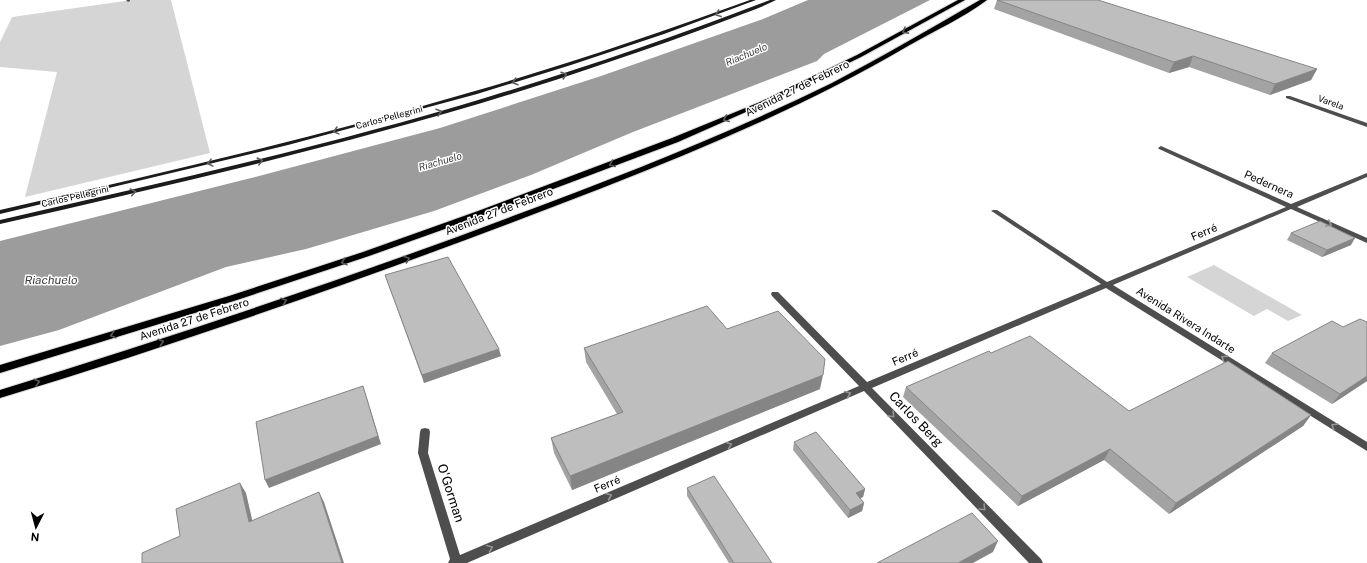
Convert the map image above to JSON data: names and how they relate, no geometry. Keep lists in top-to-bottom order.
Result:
{
  "streets": {
    "main road": ["Avenida 27 de Febrero", "Carlos Pellegrini"],
    "street": [
      "Varela",
      "Pedernera",
      "Ferré",
      "Avenida Rivera Indarte",
      "Carlos Berg",
      "O'Gorman"
    ]
  },
  "crossings": [
    ["Pedernera", "Ferré"],
    ["Ferré", "Avenida Rivera Indarte"],
    ["Ferré", "Carlos Berg"],
    ["Ferré", "O'Gorman"]
  ],
  "one_way": [
    "Pedernera",
    "Ferré",
    "Avenida Rivera Indarte",
    "Carlos Berg"
  ],
  "water": ["Riachuelo"],
  "north": "bottom"
}
